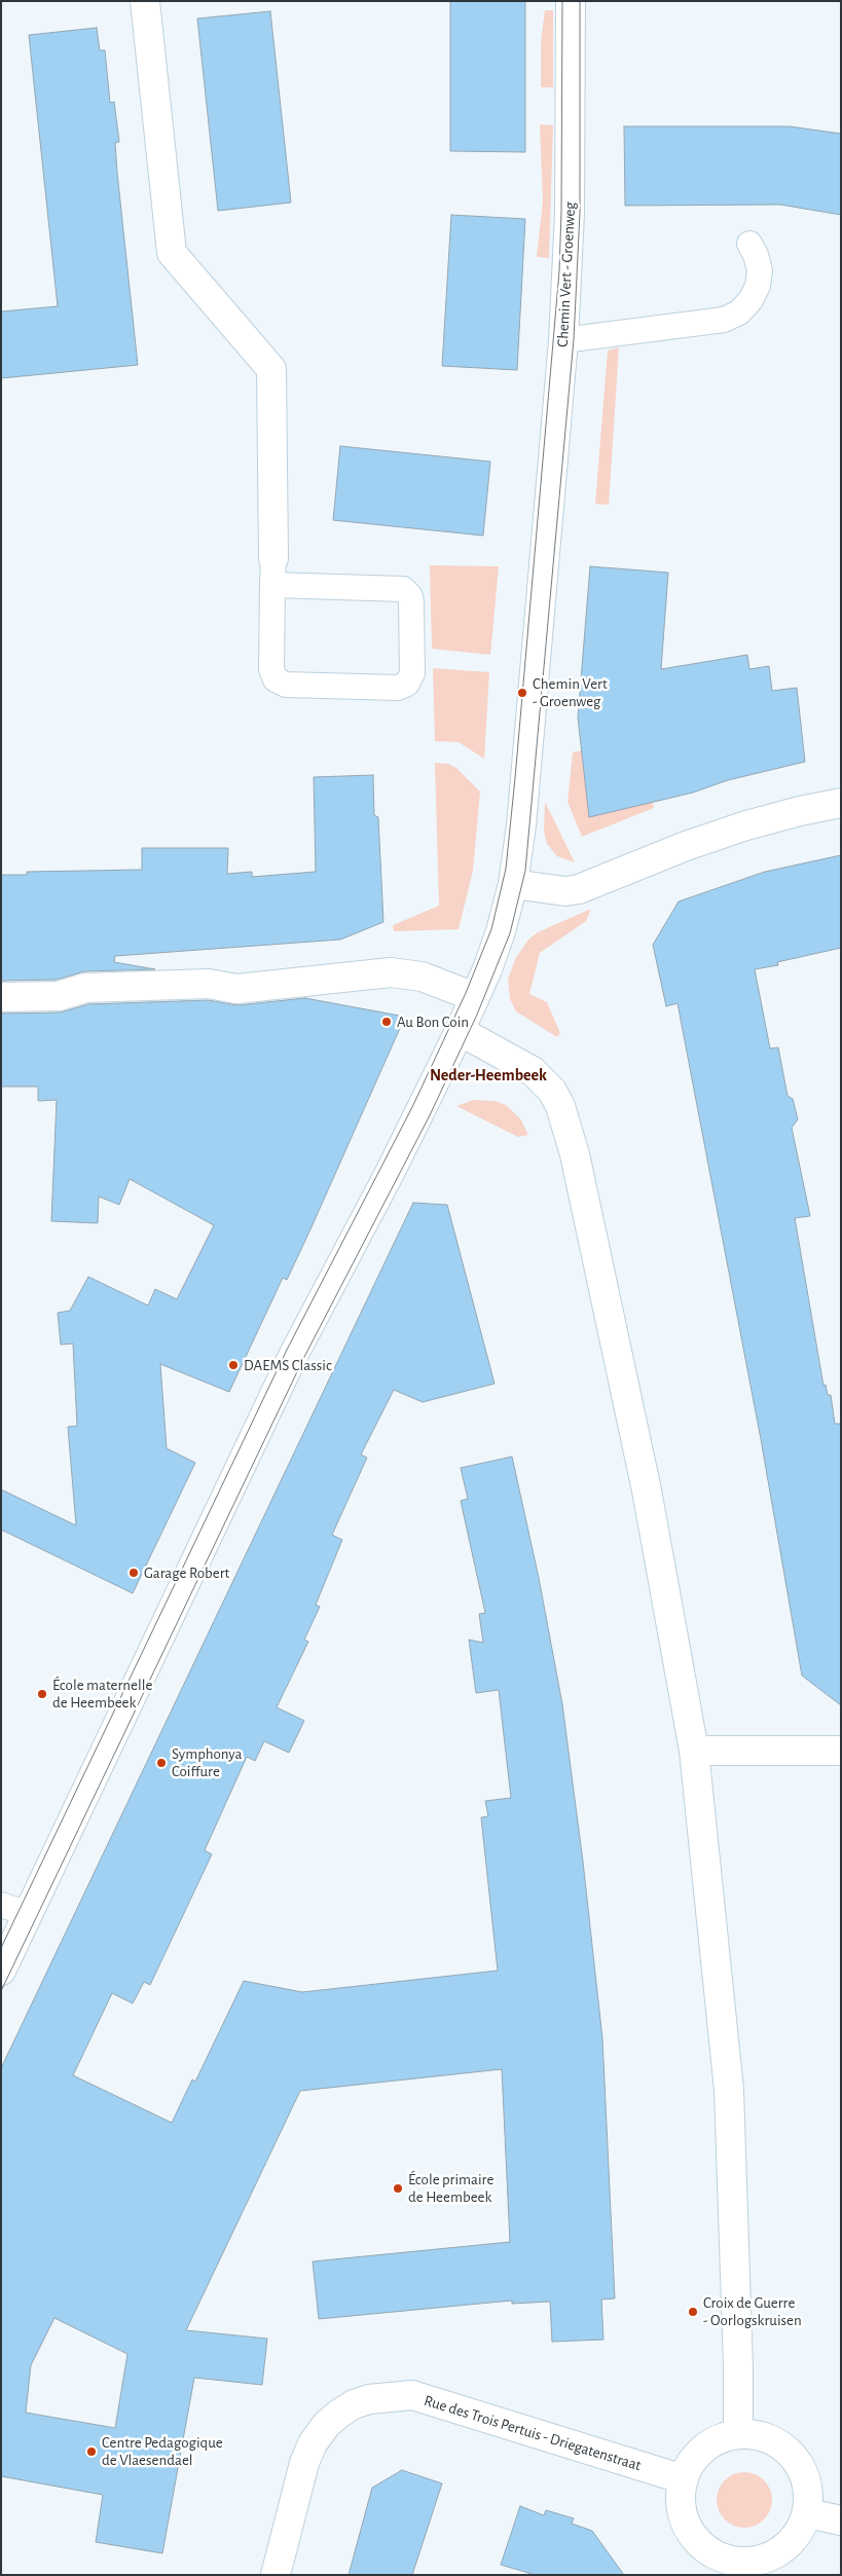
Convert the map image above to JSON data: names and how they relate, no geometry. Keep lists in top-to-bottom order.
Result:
{
  "streets": {
    "street": ["Chemin Vert - Groenweg", "Rue des Trois Pertuis - Driegatenstraat"]
  },
  "districts": ["Neder-Heembeek"],
  "places": [
    "Chemin Vert - Groenweg",
    "Au Bon Coin",
    "DAEMS Classic",
    "Garage Robert",
    "École maternelle de Heembeek",
    "Symphonya Coiffure",
    "École primaire de Heembeek",
    "Croix de Guerre - Oorlogskruisen",
    "Centre Pedagogique de Vlaesendael"
  ]
}
